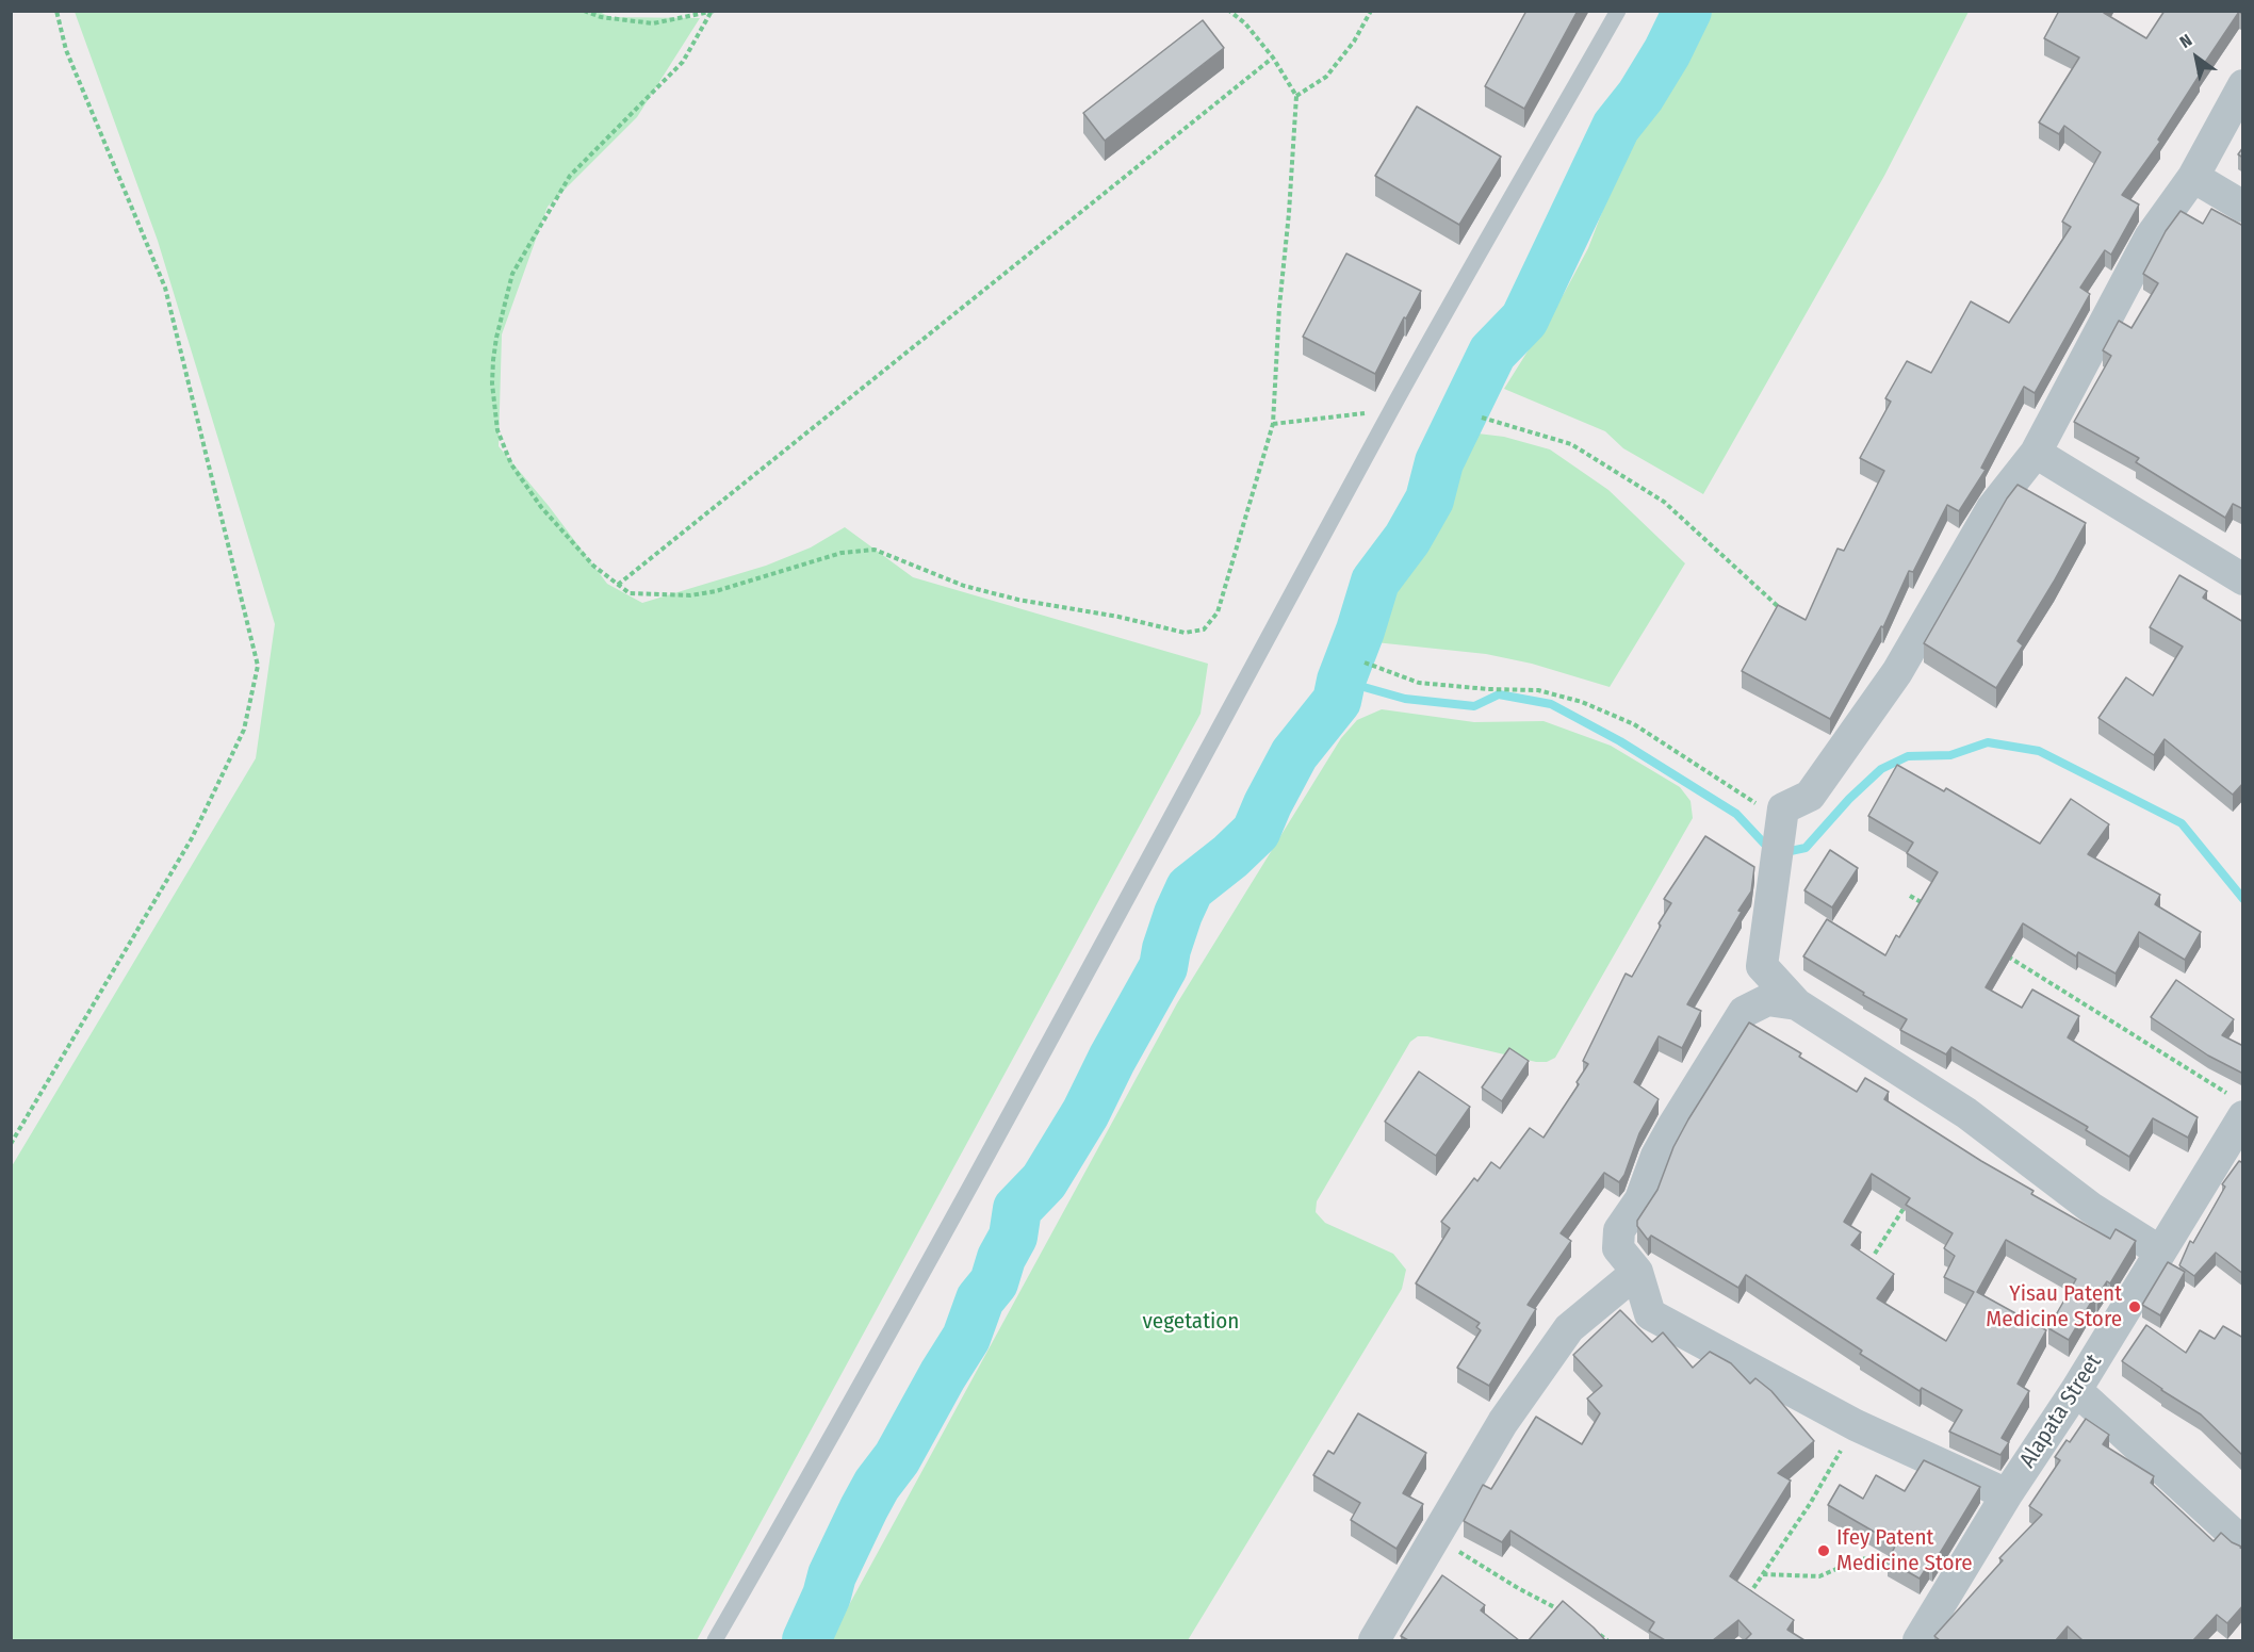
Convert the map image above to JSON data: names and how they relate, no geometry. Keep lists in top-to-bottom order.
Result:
{
  "streets": {
    "street": ["Alapata Street"]
  },
  "parks": ["vegetation"],
  "places": ["Yisau Patent Medicine Store", "Ifey Patent Medicine Store"],
  "north": "top left"
}
